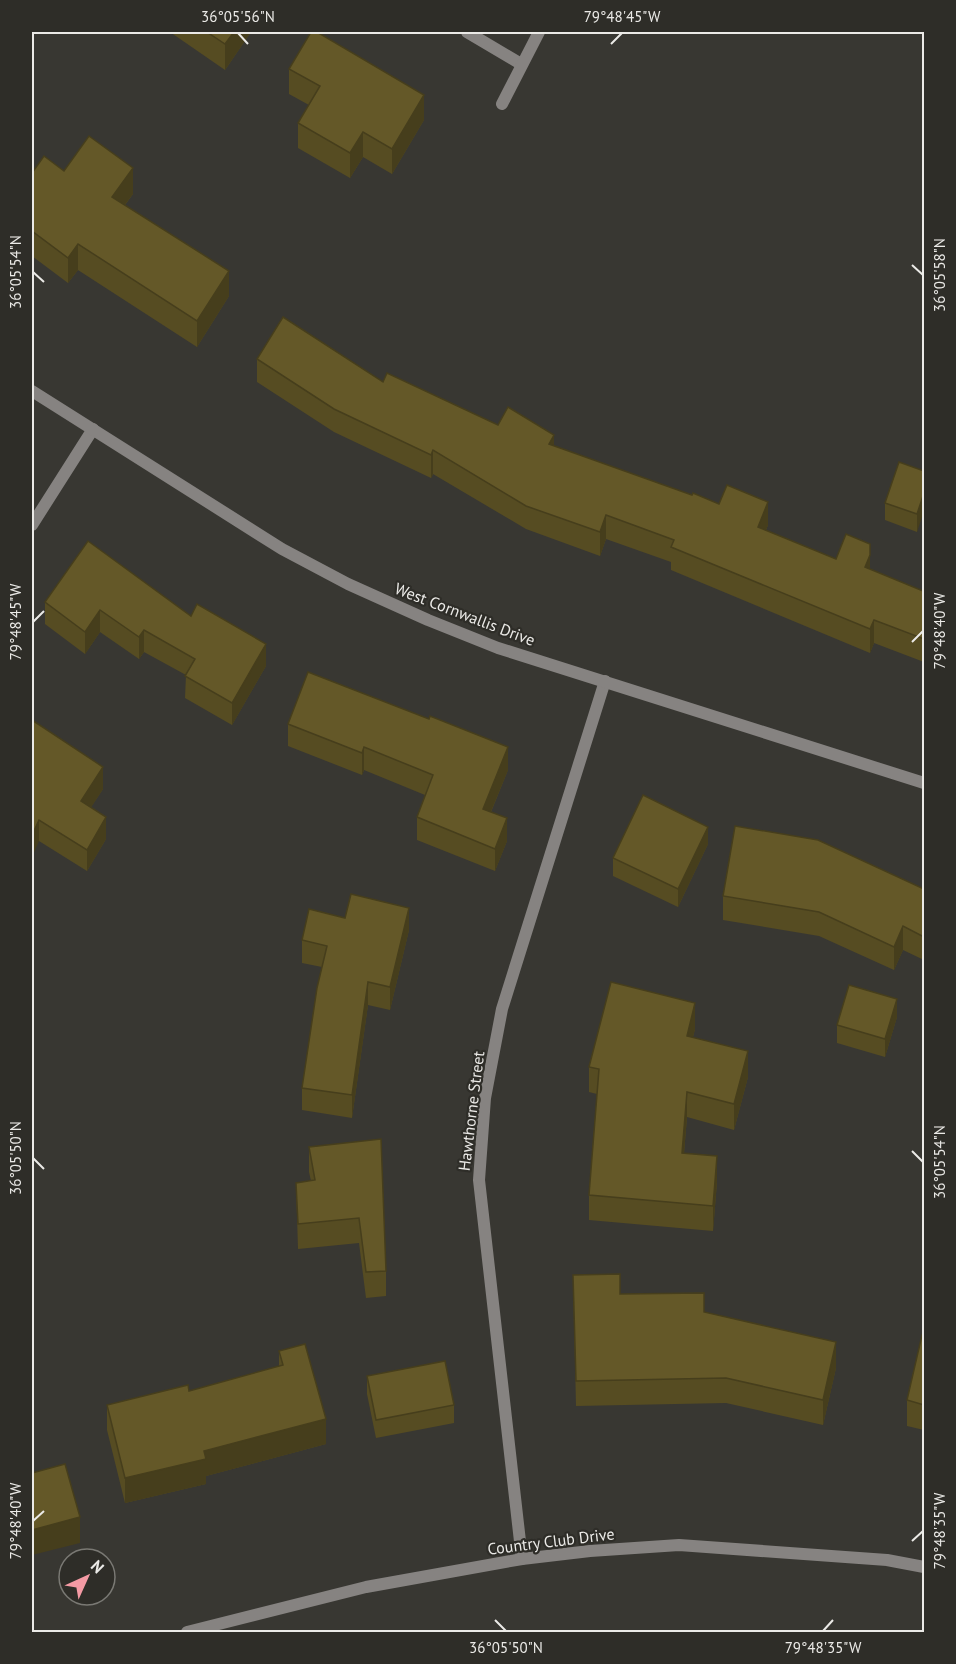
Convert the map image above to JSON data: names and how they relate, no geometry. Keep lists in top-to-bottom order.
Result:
{
  "streets": {
    "street": ["West Cornwallis Drive", "Hawthorne Street", "Country Club Drive"]
  },
  "crossings": [
    ["West Cornwallis Drive", "Hawthorne Street"],
    ["Hawthorne Street", "Country Club Drive"]
  ],
  "north": "top right",
  "coordinates": [
    "36°05'56\"N",
    "79°48'45\"W",
    "36°05'54\"N",
    "36°05'58\"N",
    "79°48'40\"W",
    "36°05'50\"N",
    "79°48'35\"W"
  ]
}
